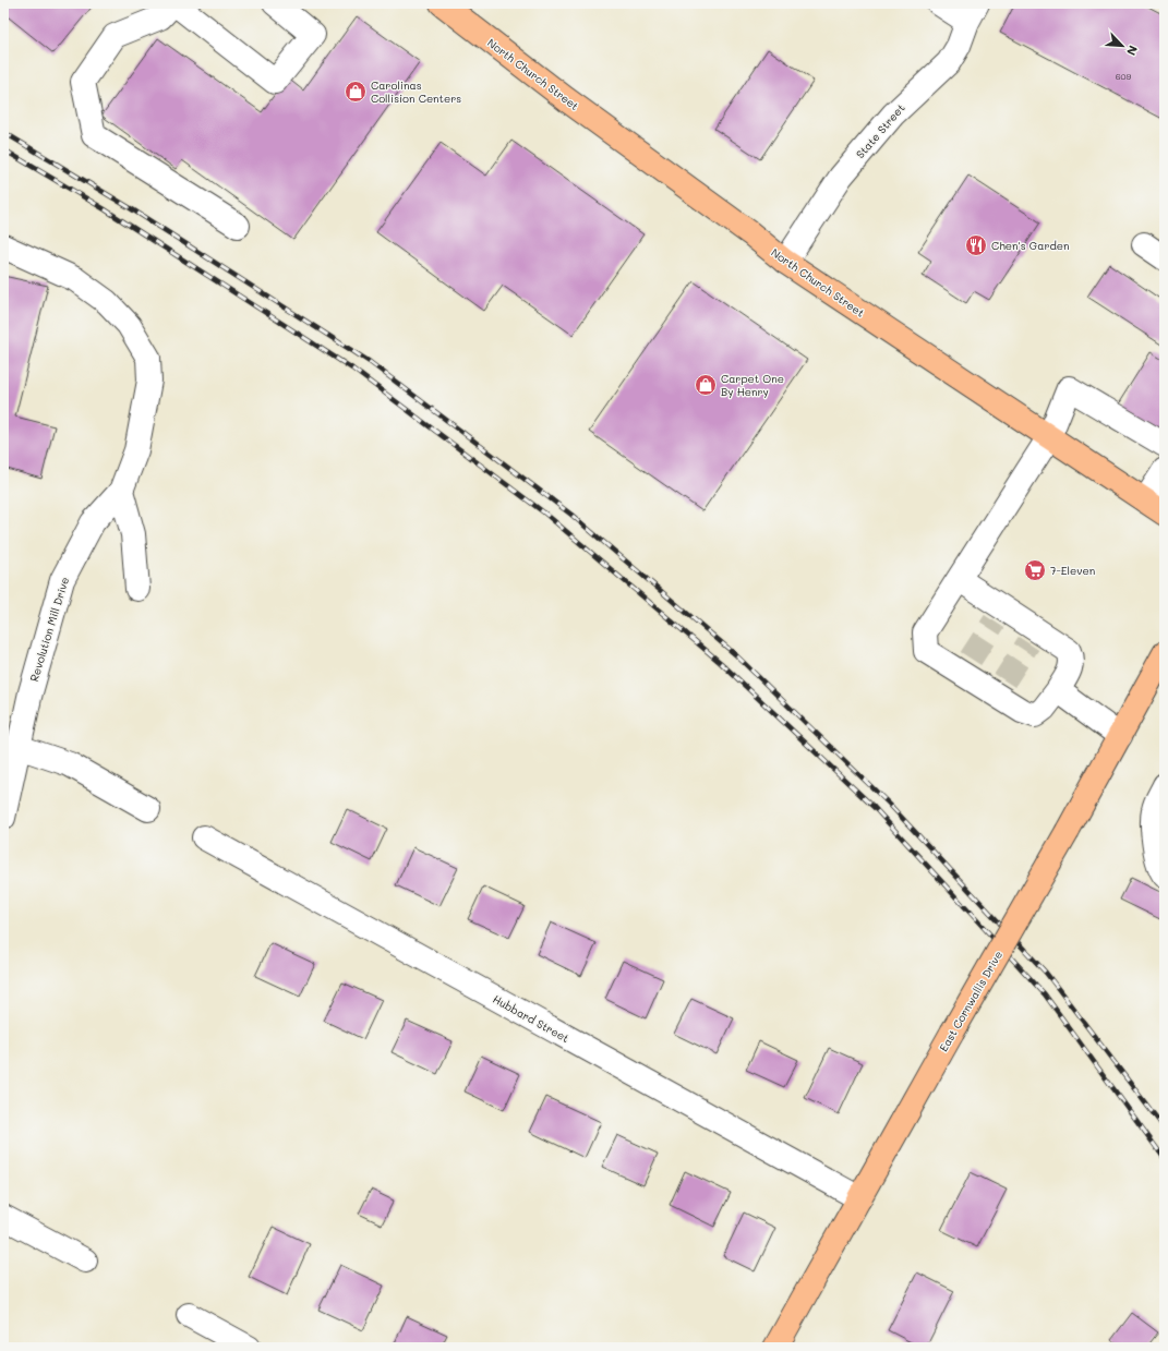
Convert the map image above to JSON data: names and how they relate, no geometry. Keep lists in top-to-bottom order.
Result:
{
  "streets": {
    "main road": ["North Church Street", "East Cornwallis Drive"],
    "street": ["State Street", "Revolution Mill Drive", "Hubbard Street"]
  },
  "crossings": [
    ["North Church Street", "State Street"],
    ["East Cornwallis Drive", "Hubbard Street"]
  ],
  "places": {
    "shop": ["Carolinas Collision Centers", "Carpet One By Henry"],
    "restaurant": ["Chen's Garden"],
    "supermarket": ["7-Eleven"]
  },
  "house_numbers": ["609"],
  "north": "bottom right"
}
